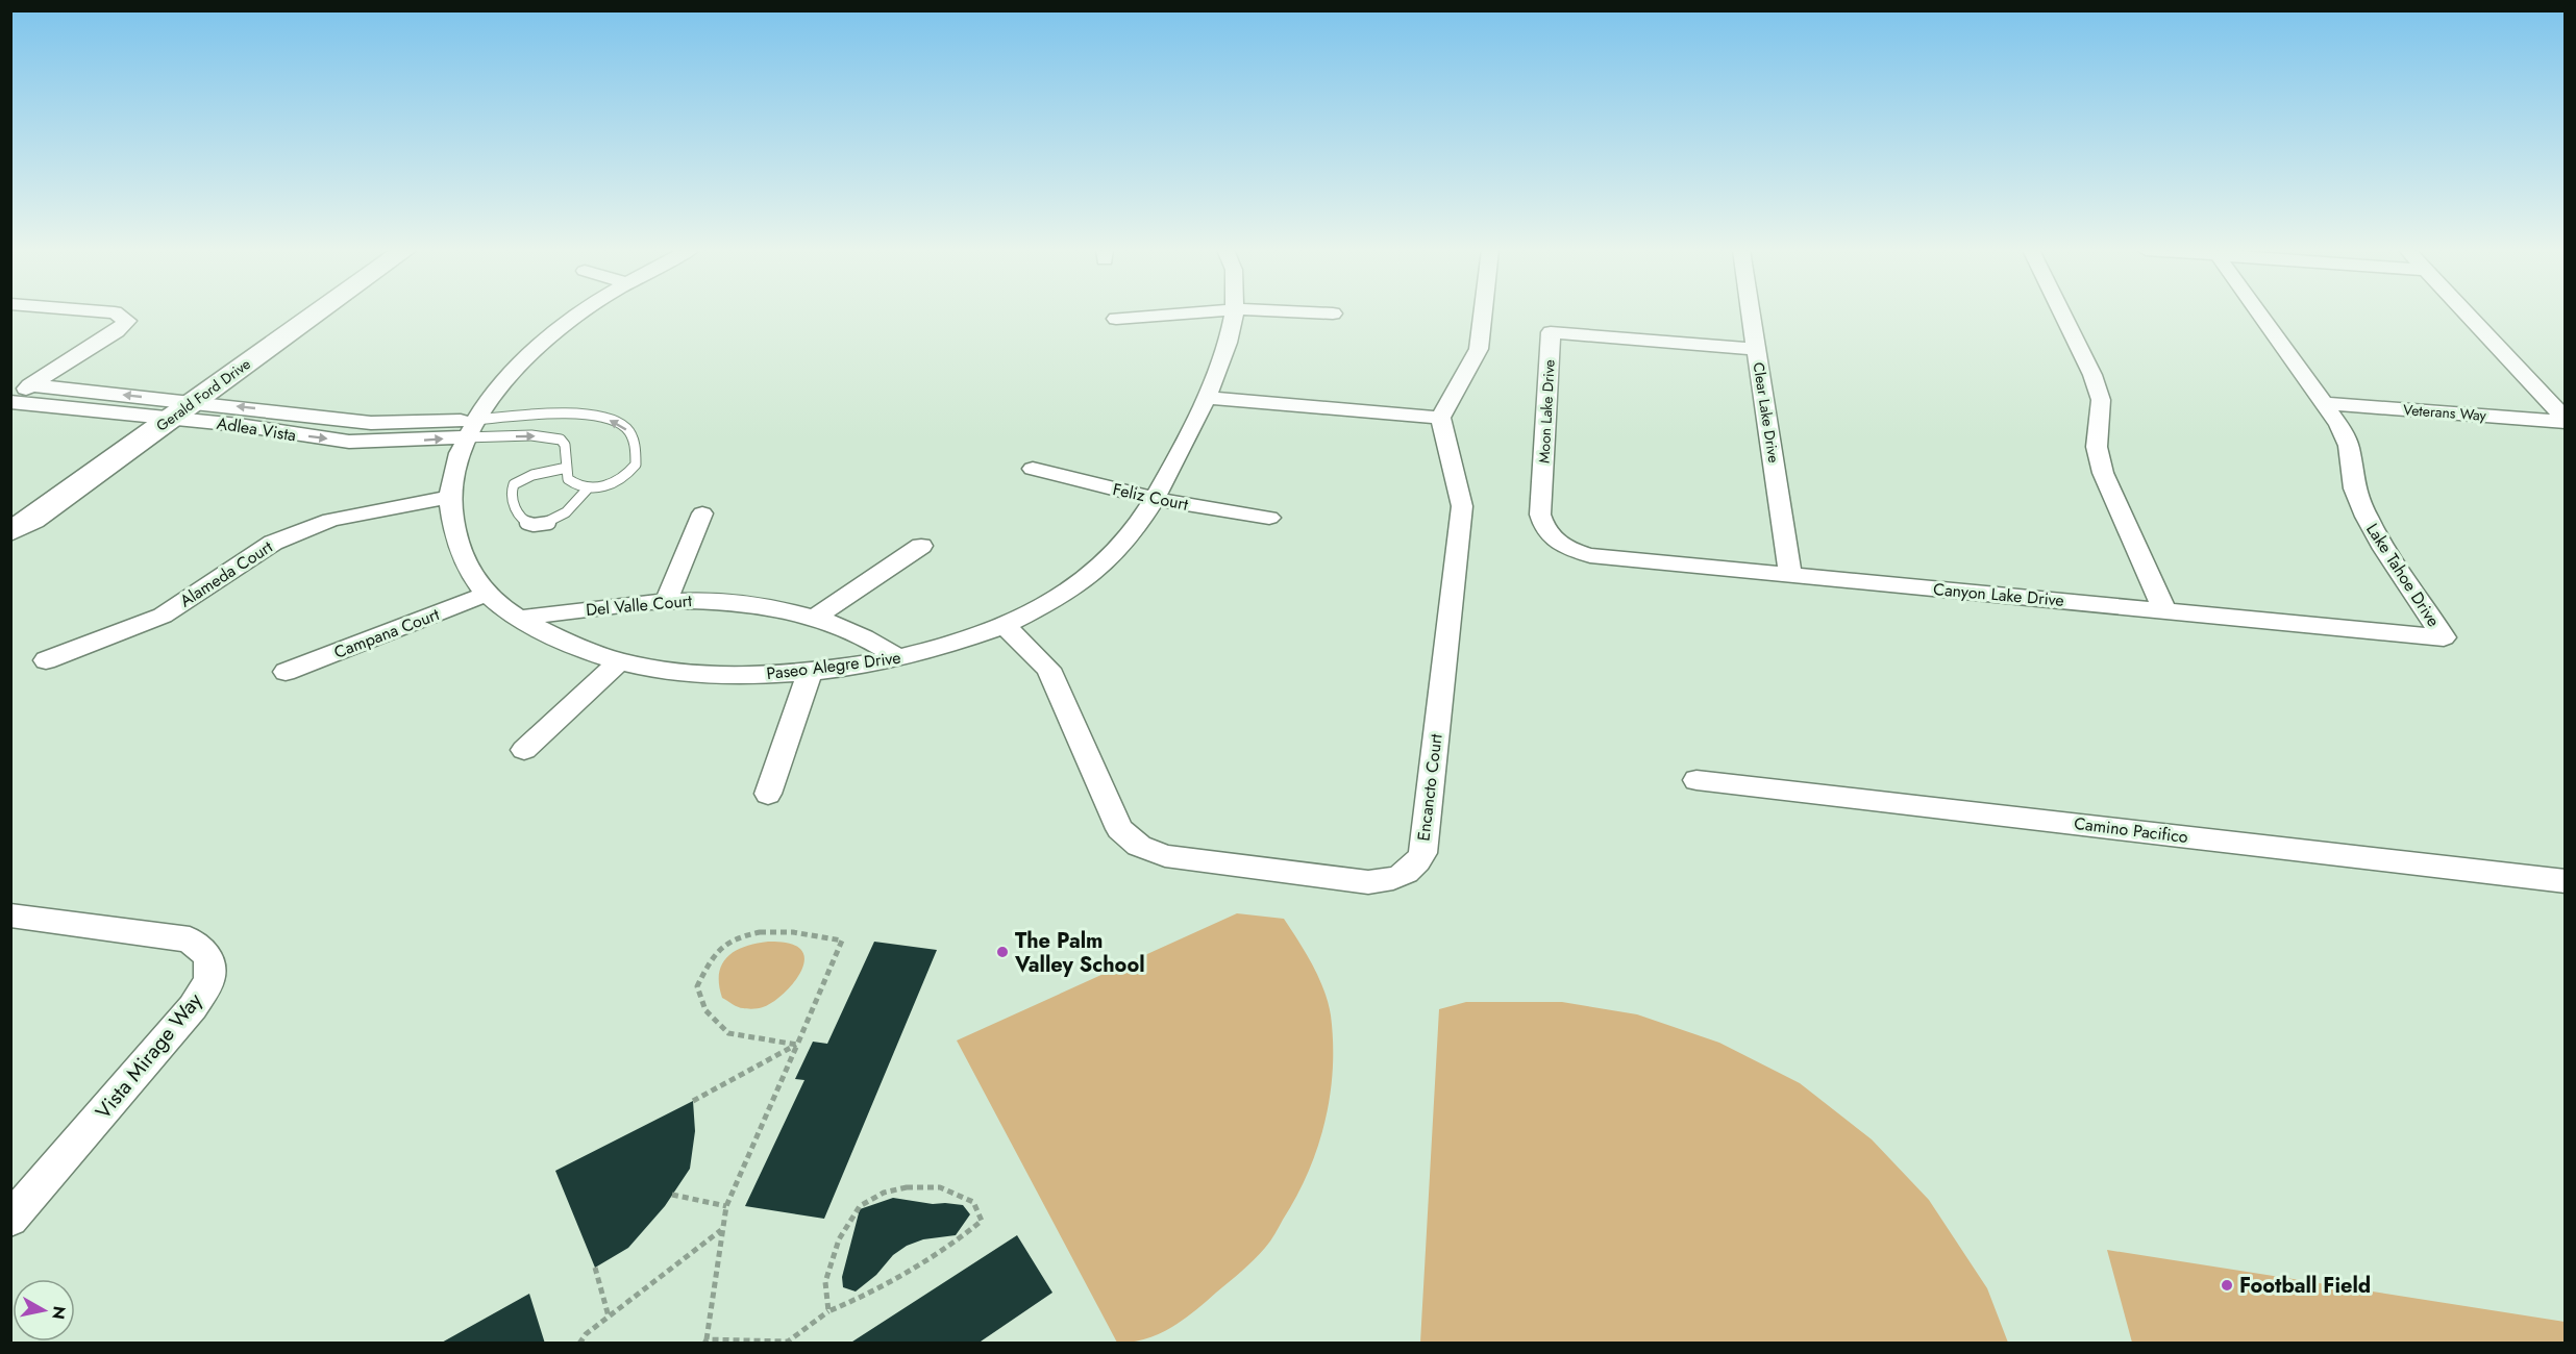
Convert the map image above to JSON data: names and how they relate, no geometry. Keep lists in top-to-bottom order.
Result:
{
  "streets": {
    "main road": ["Gerald Ford Drive"],
    "street": [
      "Moon Lake Drive",
      "Clear Lake Drive",
      "Veterans Way",
      "Adlea Vista",
      "Feliz Court",
      "Alameda Court",
      "Lake Tahoe Drive",
      "Canyon Lake Drive",
      "Del Valle Court",
      "Campana Court",
      "Paseo Alegre Drive",
      "Encancto Court",
      "Camino Pacifico",
      "Vista Mirage Way"
    ]
  },
  "crossings": [
    ["Gerald Ford Drive", "Adlea Vista"],
    ["Moon Lake Drive", "Clear Lake Drive"],
    ["Moon Lake Drive", "Canyon Lake Drive"],
    ["Clear Lake Drive", "Canyon Lake Drive"],
    ["Veterans Way", "Lake Tahoe Drive"],
    ["Adlea Vista", "Paseo Alegre Drive"],
    ["Feliz Court", "Paseo Alegre Drive"],
    ["Alameda Court", "Paseo Alegre Drive"],
    ["Lake Tahoe Drive", "Canyon Lake Drive"],
    ["Del Valle Court", "Paseo Alegre Drive"],
    ["Campana Court", "Paseo Alegre Drive"],
    ["Paseo Alegre Drive", "Encancto Court"]
  ],
  "places": ["The Palm Valley School", "Football Field"],
  "north": "right"
}
